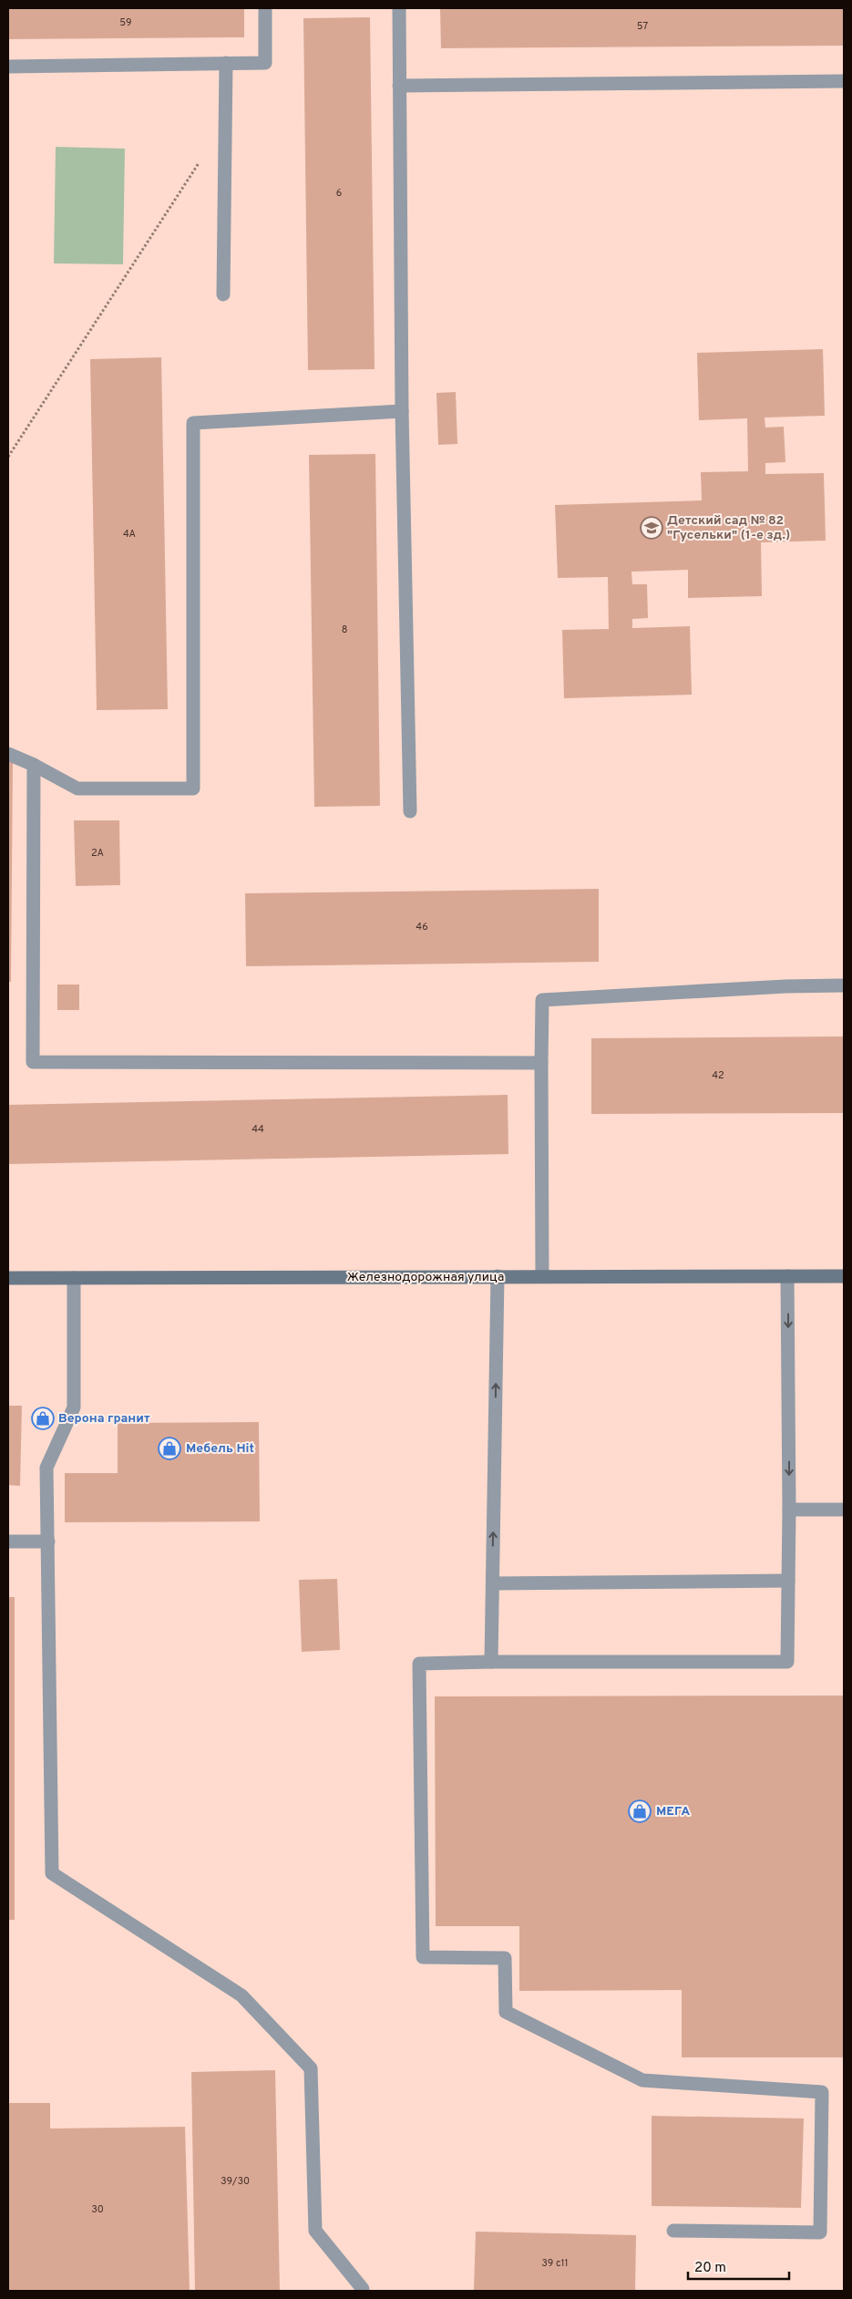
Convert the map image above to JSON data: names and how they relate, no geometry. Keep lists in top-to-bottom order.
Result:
{
  "streets": {
    "main road": ["Железнодорожная улица"]
  },
  "places": {
    "school or university": ["Детский сад № 82 \"Гусельки\" (1-е зд.)"],
    "shop": ["Верона гранит", "Мебель Hit", "МЕГА"]
  },
  "house_numbers": [
    "59",
    "57",
    "6",
    "4А",
    "8",
    "2А",
    "46",
    "42",
    "44",
    "39/30",
    "30",
    "39 с11"
  ],
  "scale_bar": "20 m"
}
